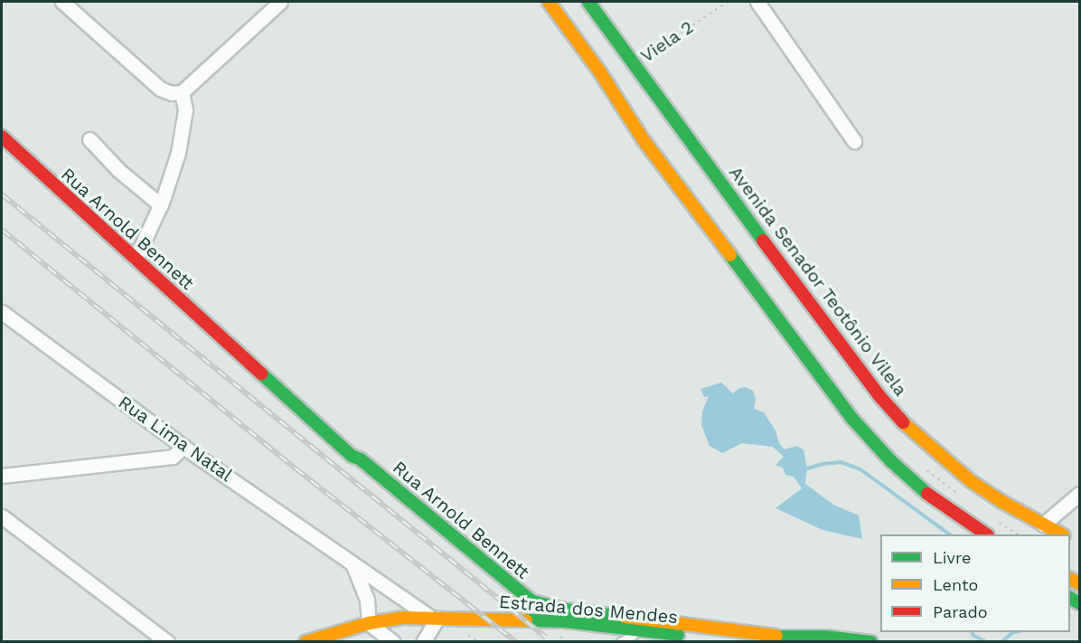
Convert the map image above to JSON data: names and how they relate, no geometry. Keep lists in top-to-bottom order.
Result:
{
  "streets": {
    "street": [
      "Rua Arnold Bennett",
      "Avenida Senador Teotônio Vilela",
      "Rua Lima Natal",
      "Estrada dos Mendes"
    ],
    "path": ["Viela 2"]
  },
  "crossings": [
    ["Viela 2", "Avenida Senador Teotônio Vilela"],
    ["Rua Arnold Bennett", "Estrada dos Mendes"],
    ["Rua Lima Natal", "Estrada dos Mendes"]
  ],
  "legend": ["Livre", "Lento", "Parado"]
}
